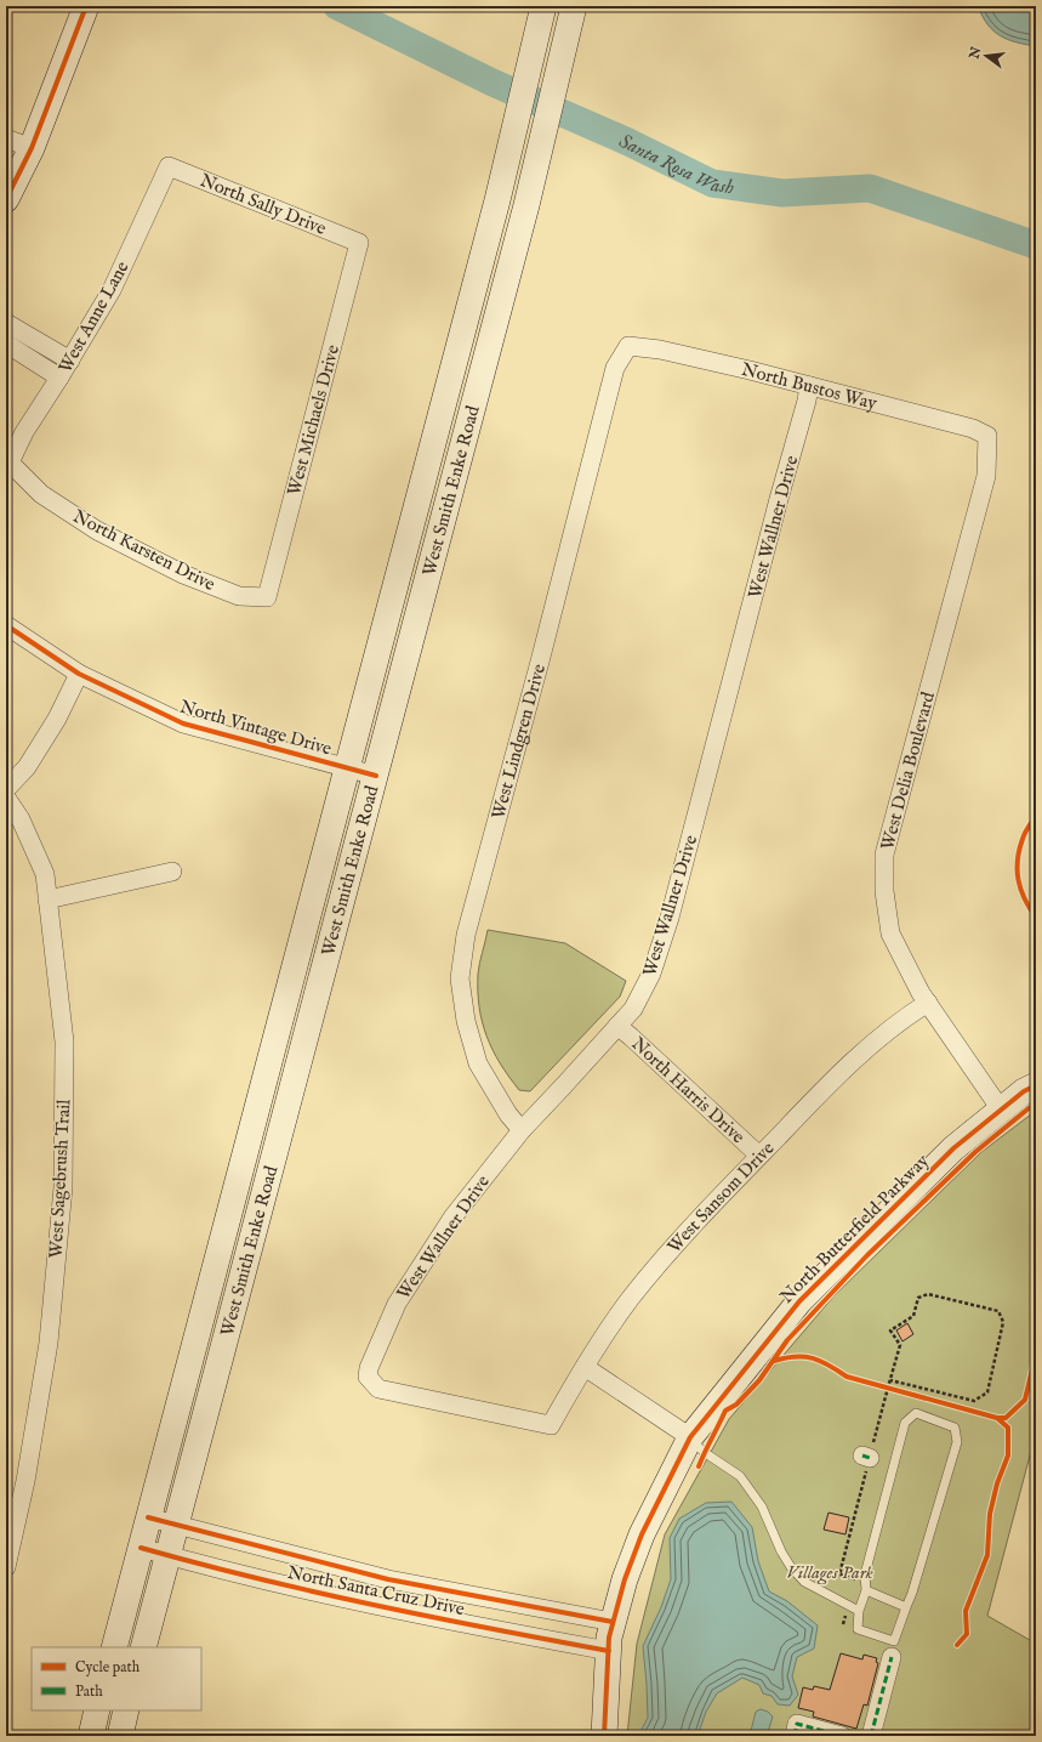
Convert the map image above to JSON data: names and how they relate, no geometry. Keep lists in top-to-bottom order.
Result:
{
  "streets": {
    "street": [
      "North Sally Drive",
      "West Anne Lane",
      "North Bustos Way",
      "West Michaels Drive",
      "West Smith Enke Road",
      "West Wallner Drive",
      "North Karsten Drive",
      "North Vintage Drive",
      "West Lindgren Drive",
      "West Delia Boulevard",
      "North Harris Drive",
      "West Sagebrush Trail",
      "West Sansom Drive",
      "North Butterfield Parkway",
      "North Santa Cruz Drive"
    ]
  },
  "crossings": [
    ["North Sally Drive", "West Anne Lane"],
    ["North Sally Drive", "West Michaels Drive"],
    ["West Anne Lane", "North Karsten Drive"],
    ["North Bustos Way", "West Wallner Drive"],
    ["North Bustos Way", "West Lindgren Drive"],
    ["North Bustos Way", "West Delia Boulevard"],
    ["West Michaels Drive", "North Karsten Drive"],
    ["West Smith Enke Road", "North Vintage Drive"],
    ["West Smith Enke Road", "North Santa Cruz Drive"],
    ["West Wallner Drive", "West Lindgren Drive"],
    ["West Wallner Drive", "North Harris Drive"],
    ["West Wallner Drive", "West Sansom Drive"],
    ["West Delia Boulevard", "West Sansom Drive"],
    ["West Delia Boulevard", "North Butterfield Parkway"],
    ["North Harris Drive", "West Sansom Drive"],
    ["North Butterfield Parkway", "North Santa Cruz Drive"]
  ],
  "water": ["Santa Rosa Wash"],
  "parks": ["Villages Park"],
  "legend": ["Cycle path", "Path"],
  "north": "left"
}
